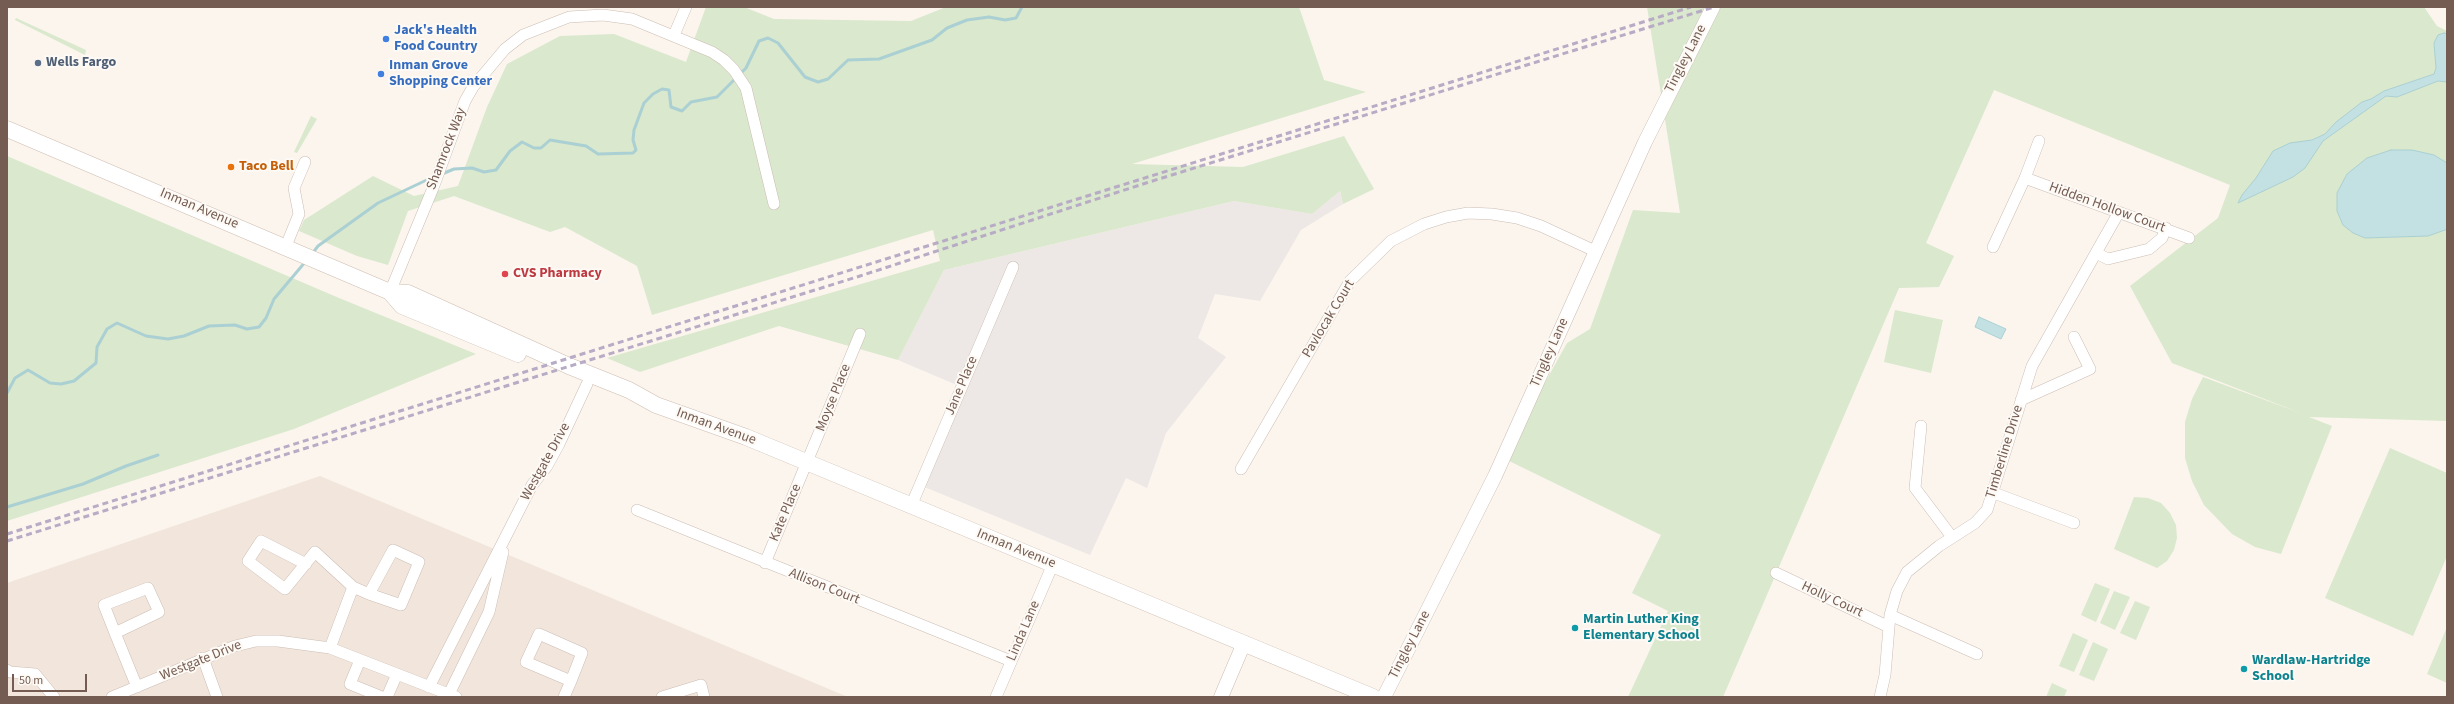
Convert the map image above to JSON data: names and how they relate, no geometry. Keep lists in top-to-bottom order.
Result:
{
  "streets": {
    "main road": ["Inman Avenue"],
    "street": [
      "Tingley Lane",
      "Shamrock Way",
      "Hidden Hollow Court",
      "Pavlocak Court",
      "Jane Place",
      "Moyse Place",
      "Timberline Drive",
      "Westgate Drive",
      "Kate Place",
      "Allison Court",
      "Holly Court",
      "Linda Lane"
    ]
  },
  "crossings": [
    ["Tingley Lane", "Pavlocak Court"],
    ["Shamrock Way", "Inman Avenue"],
    ["Hidden Hollow Court", "Timberline Drive"],
    ["Inman Avenue", "Jane Place"],
    ["Inman Avenue", "Moyse Place"],
    ["Inman Avenue", "Westgate Drive"],
    ["Inman Avenue", "Kate Place"],
    ["Inman Avenue", "Linda Lane"],
    ["Moyse Place", "Kate Place"],
    ["Timberline Drive", "Holly Court"],
    ["Kate Place", "Allison Court"],
    ["Allison Court", "Linda Lane"]
  ],
  "places": [
    "Jack's Health Food Country",
    "Wells Fargo",
    "Inman Grove Shopping Center",
    "Taco Bell",
    "CVS Pharmacy",
    "Martin Luther King Elementary School",
    "Wardlaw-Hartridge School"
  ],
  "scale_bar": "50 m"
}
